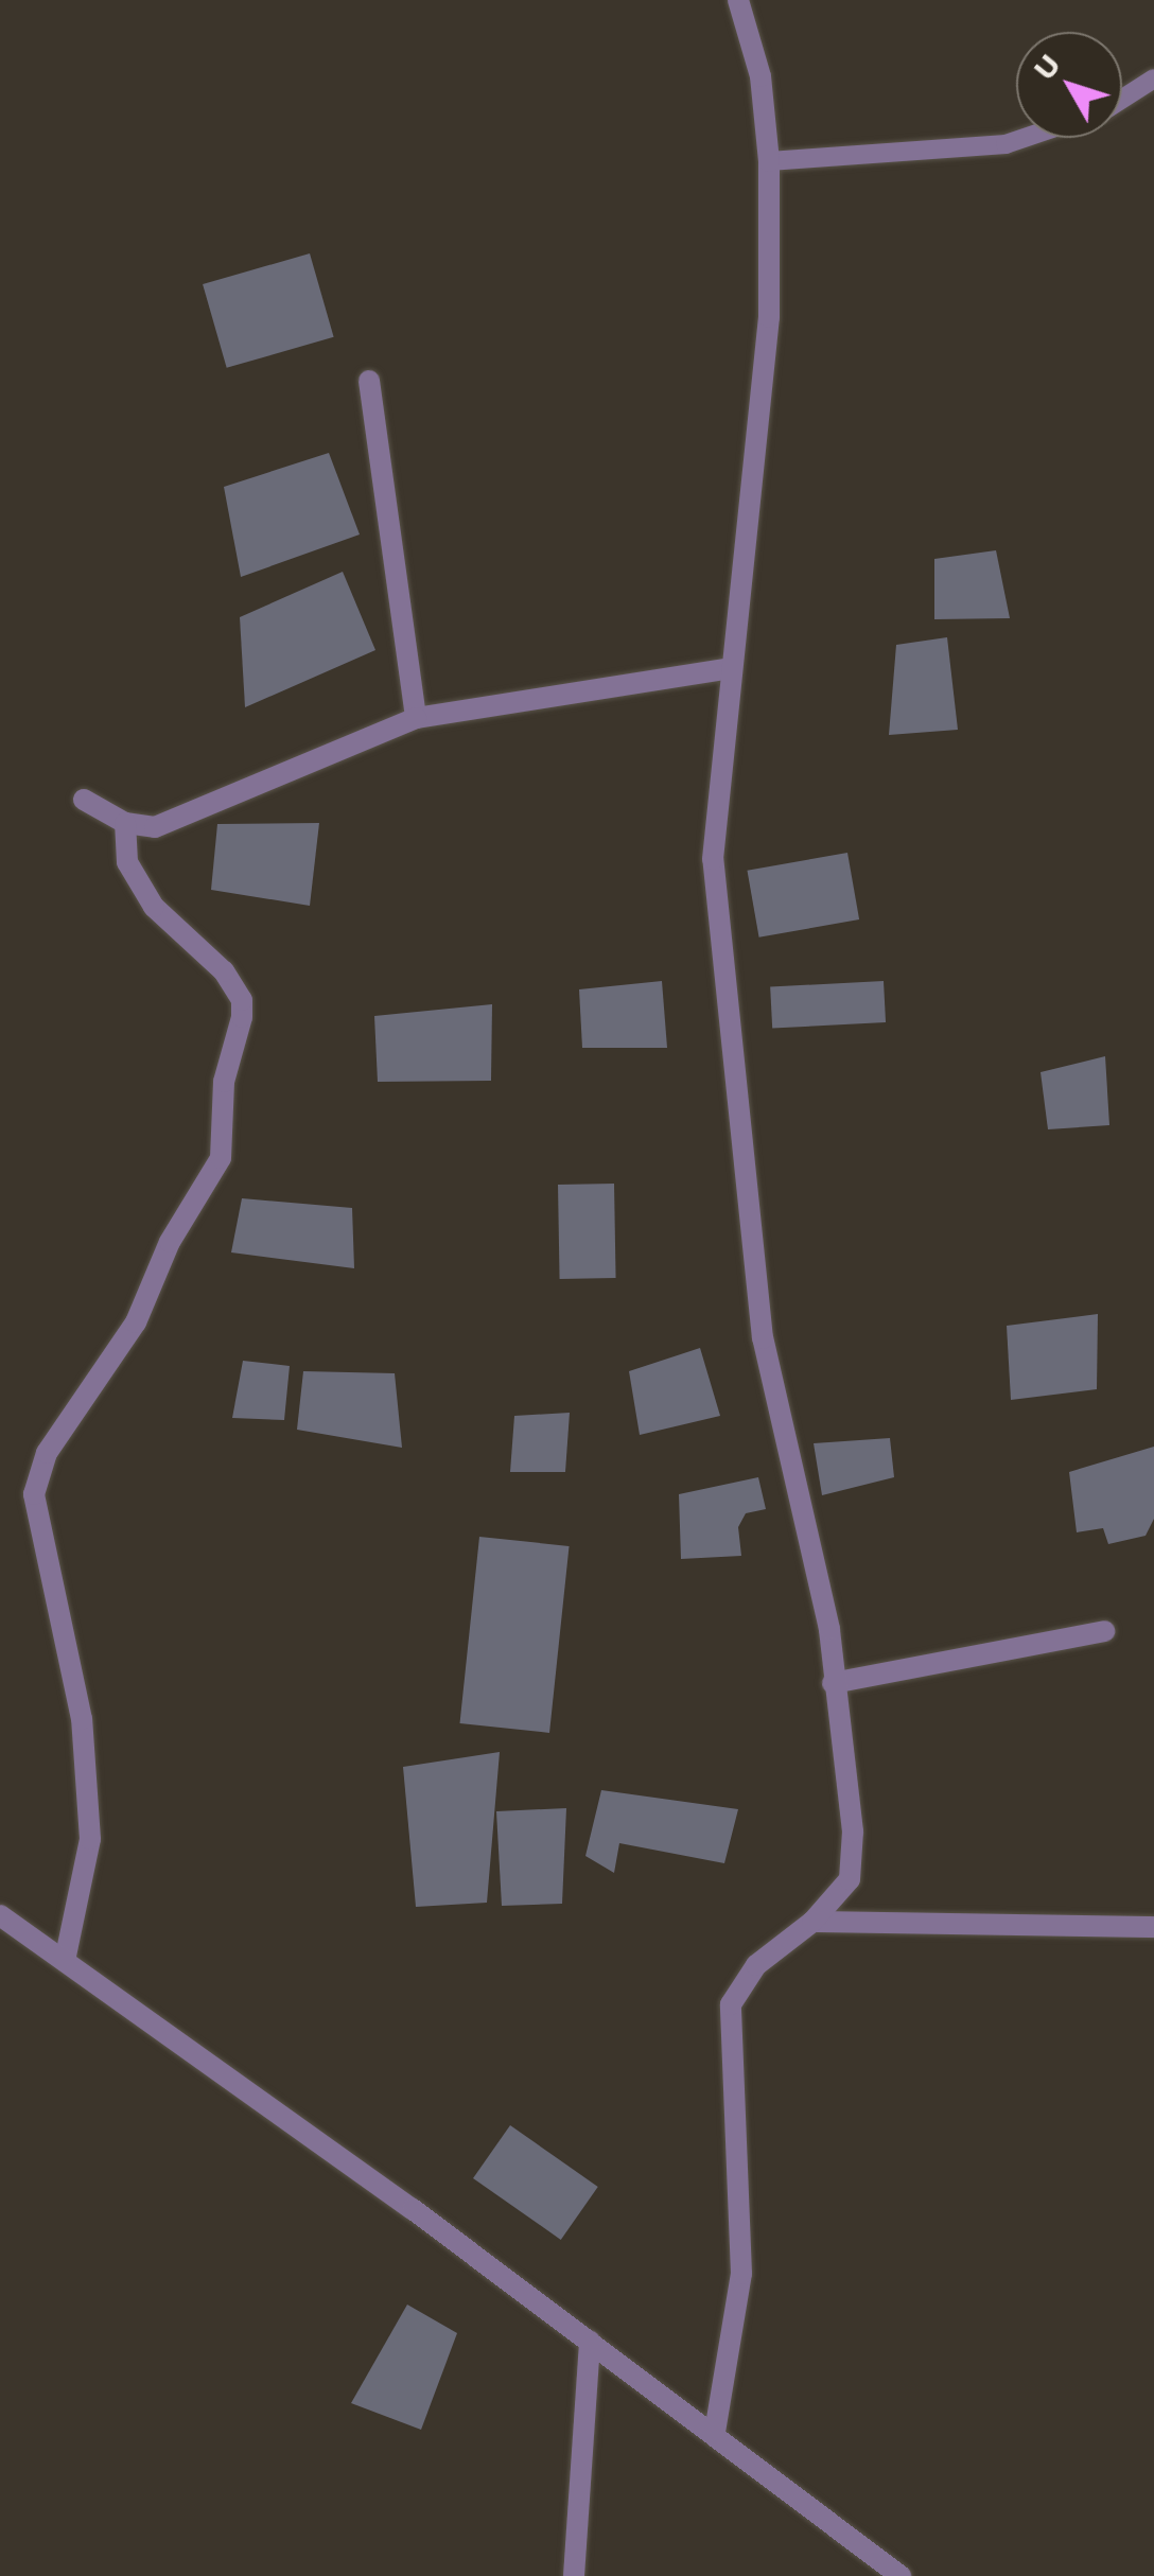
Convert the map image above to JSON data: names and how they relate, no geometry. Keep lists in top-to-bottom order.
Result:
{
  "north": "top left"
}
